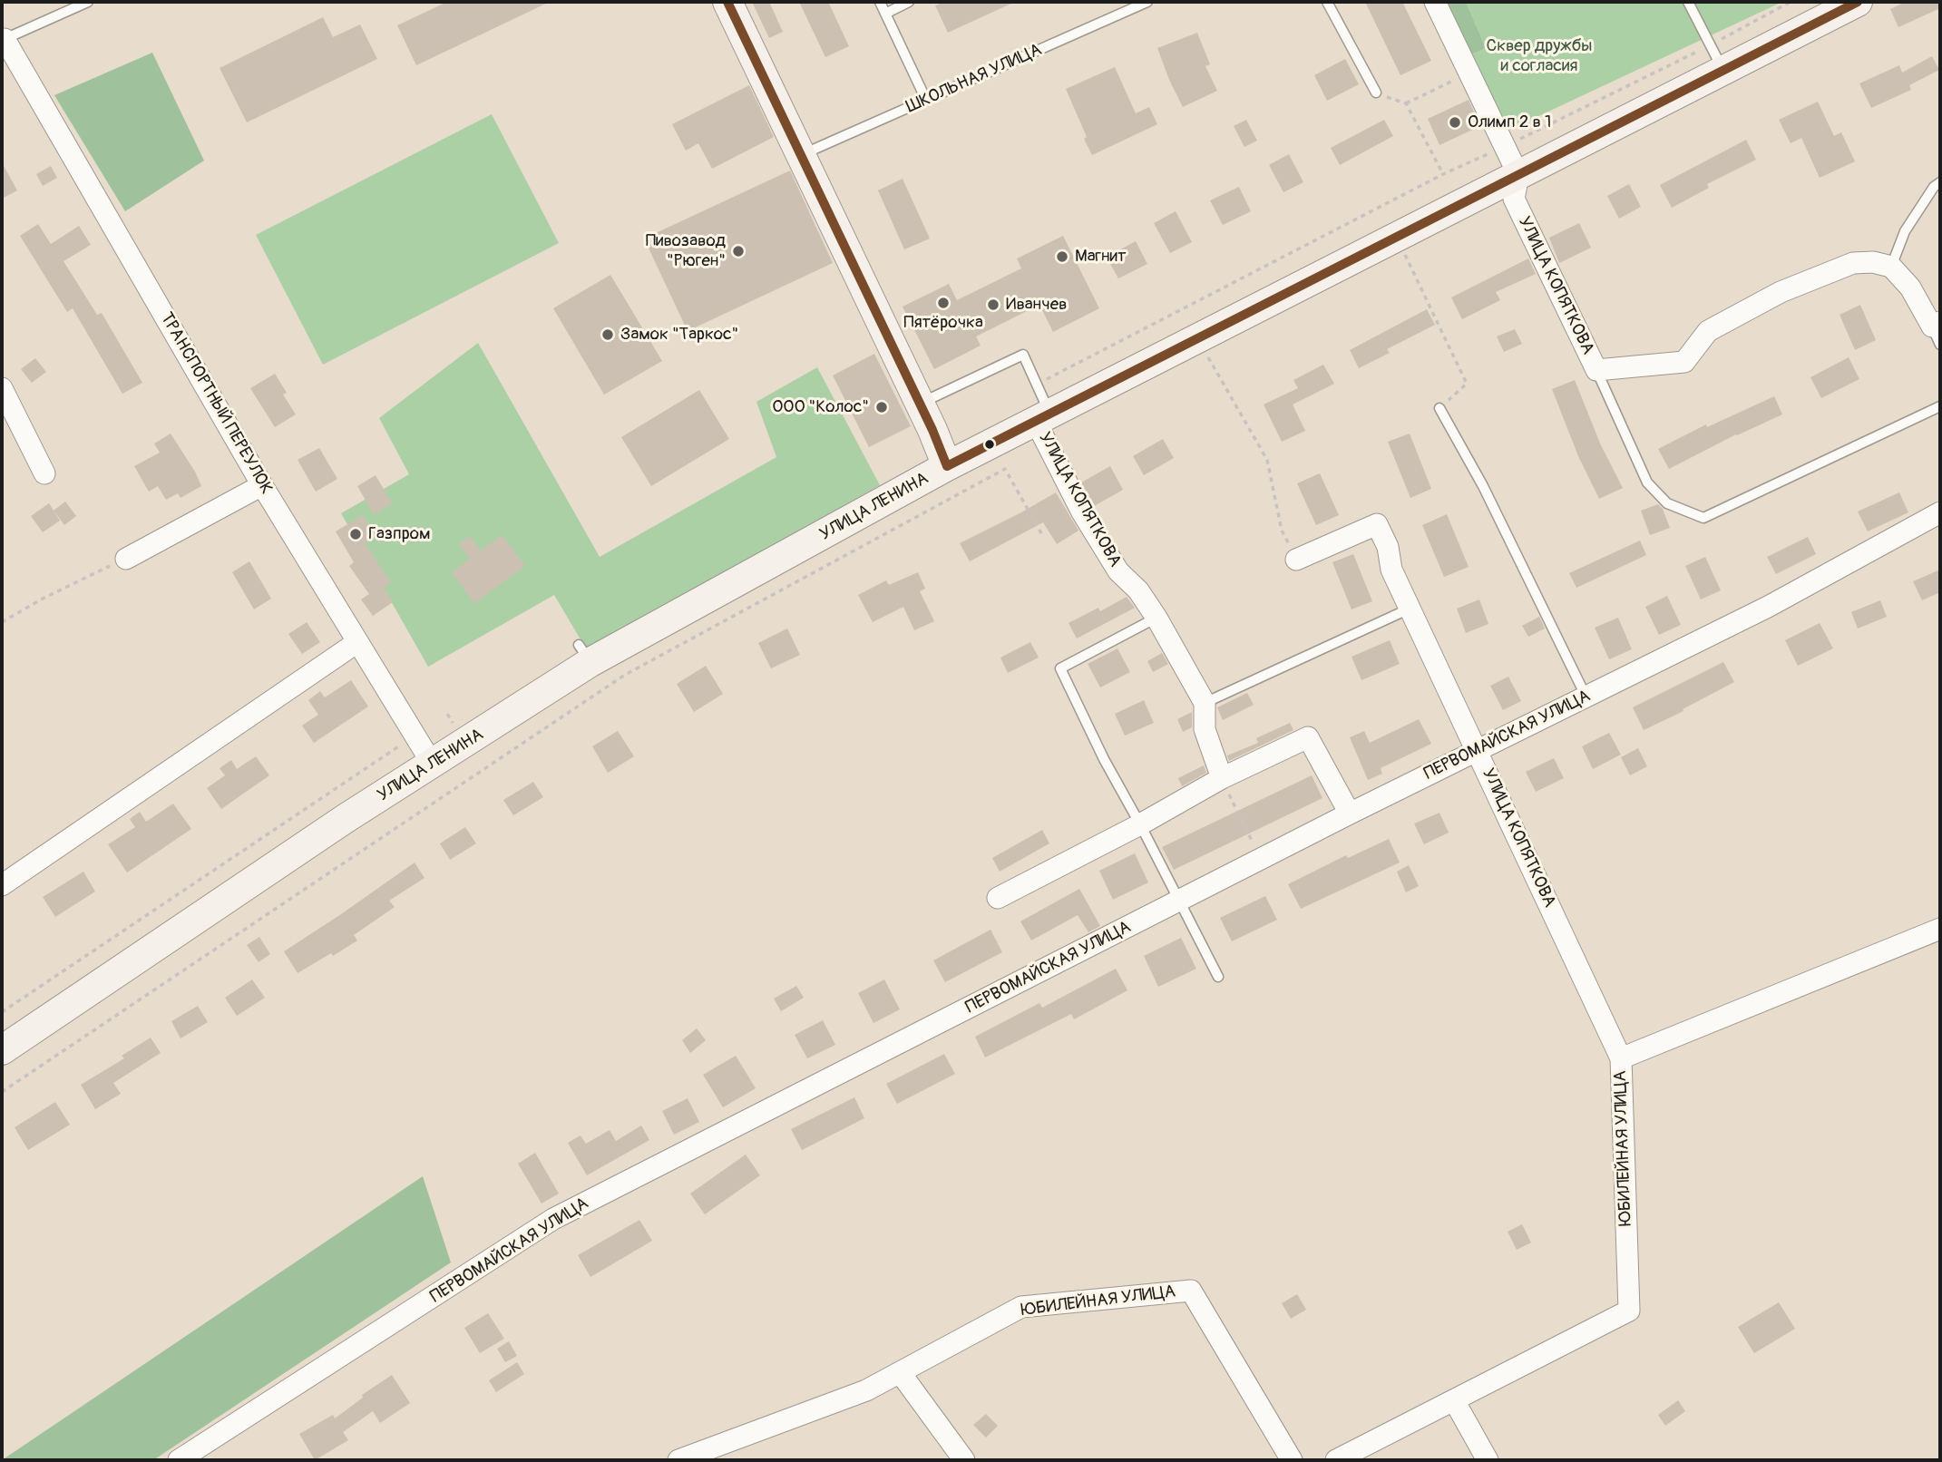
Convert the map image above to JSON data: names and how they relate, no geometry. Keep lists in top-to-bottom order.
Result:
{
  "streets": {
    "main road": ["УЛИЦА ЛЕНИНА"],
    "street": [
      "УЛИЦА КОПЯТКОВА",
      "ТРАНСПОРТНЫЙ ПЕРЕУЛОК",
      "ПЕРВОМАЙСКАЯ УЛИЦА",
      "ЮБИЛЕЙНАЯ УЛИЦА"
    ],
    "lane": ["ШКОЛЬНАЯ УЛИЦА"]
  },
  "crossings": [
    ["УЛИЦА КОПЯТКОВА", "УЛИЦА ЛЕНИНА"],
    ["УЛИЦА КОПЯТКОВА", "ПЕРВОМАЙСКАЯ УЛИЦА"],
    ["УЛИЦА КОПЯТКОВА", "ЮБИЛЕЙНАЯ УЛИЦА"],
    ["ТРАНСПОРТНЫЙ ПЕРЕУЛОК", "УЛИЦА ЛЕНИНА"]
  ],
  "parks": ["Сквер дружбы и согласия"],
  "places": [
    "Олимп 2 в 1",
    "Пивозавод \"Рюген\"",
    "Магнит",
    "Пятёрочка",
    "Иванчев",
    "Замок \"Таркос\"",
    "ООО \"Колос\"",
    "Газпром"
  ]
}
